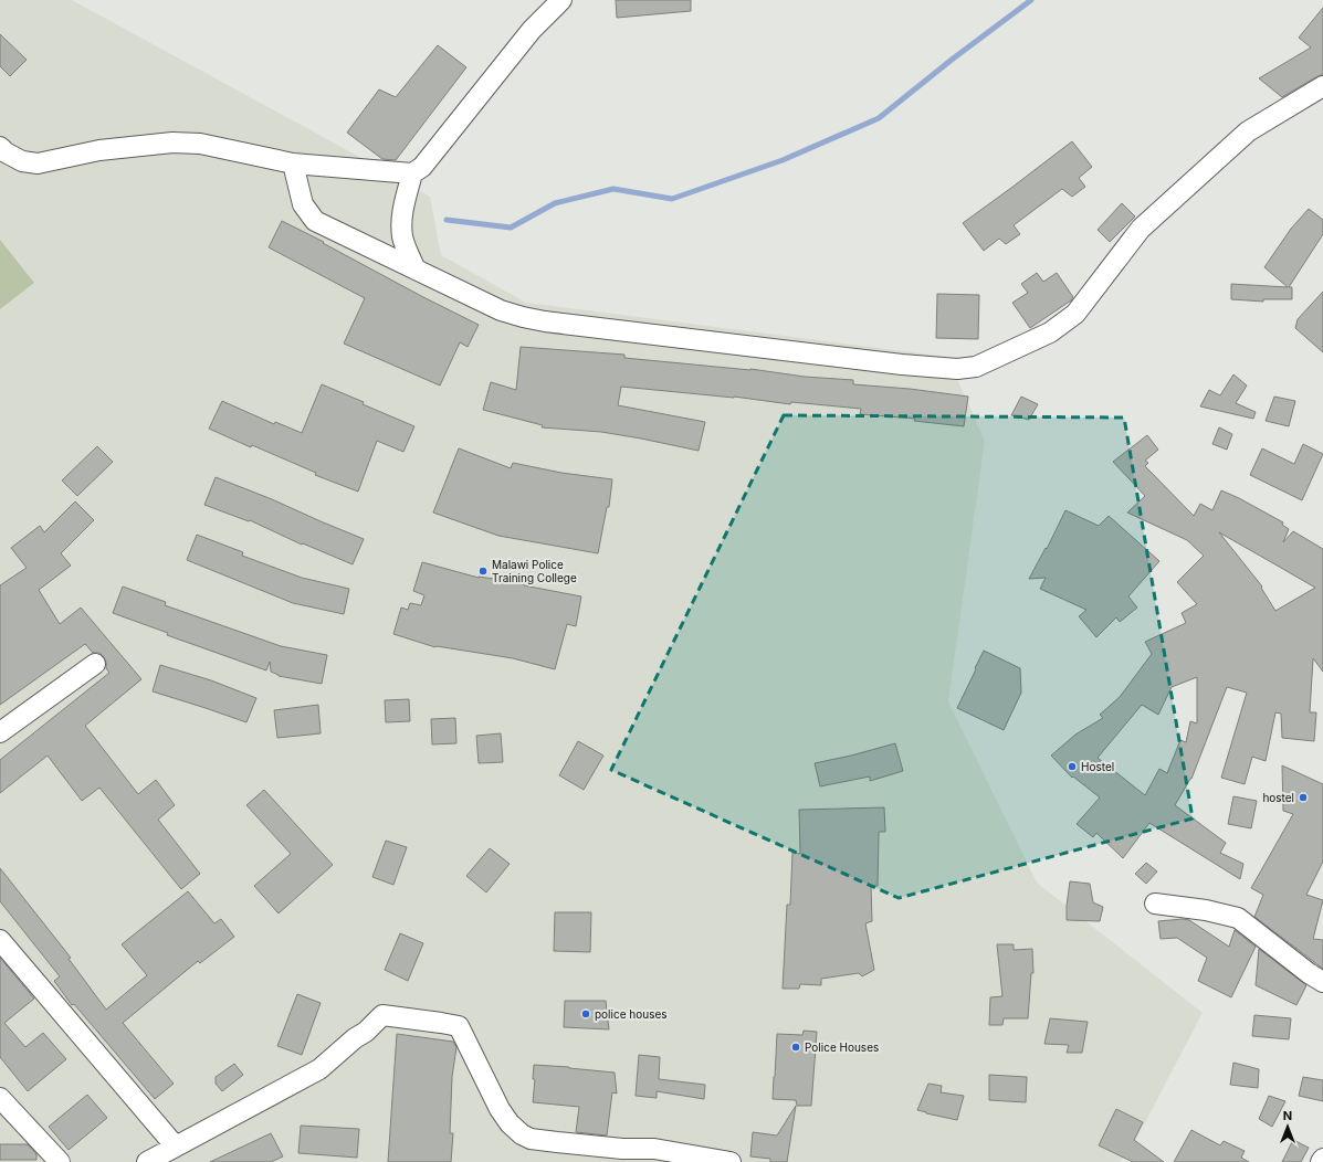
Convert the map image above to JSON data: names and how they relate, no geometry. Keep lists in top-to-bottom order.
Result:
{
  "places": [
    "Malawi Police Training College",
    "Hostel",
    "hostel",
    "police houses",
    "Police Houses"
  ],
  "north": "top"
}
